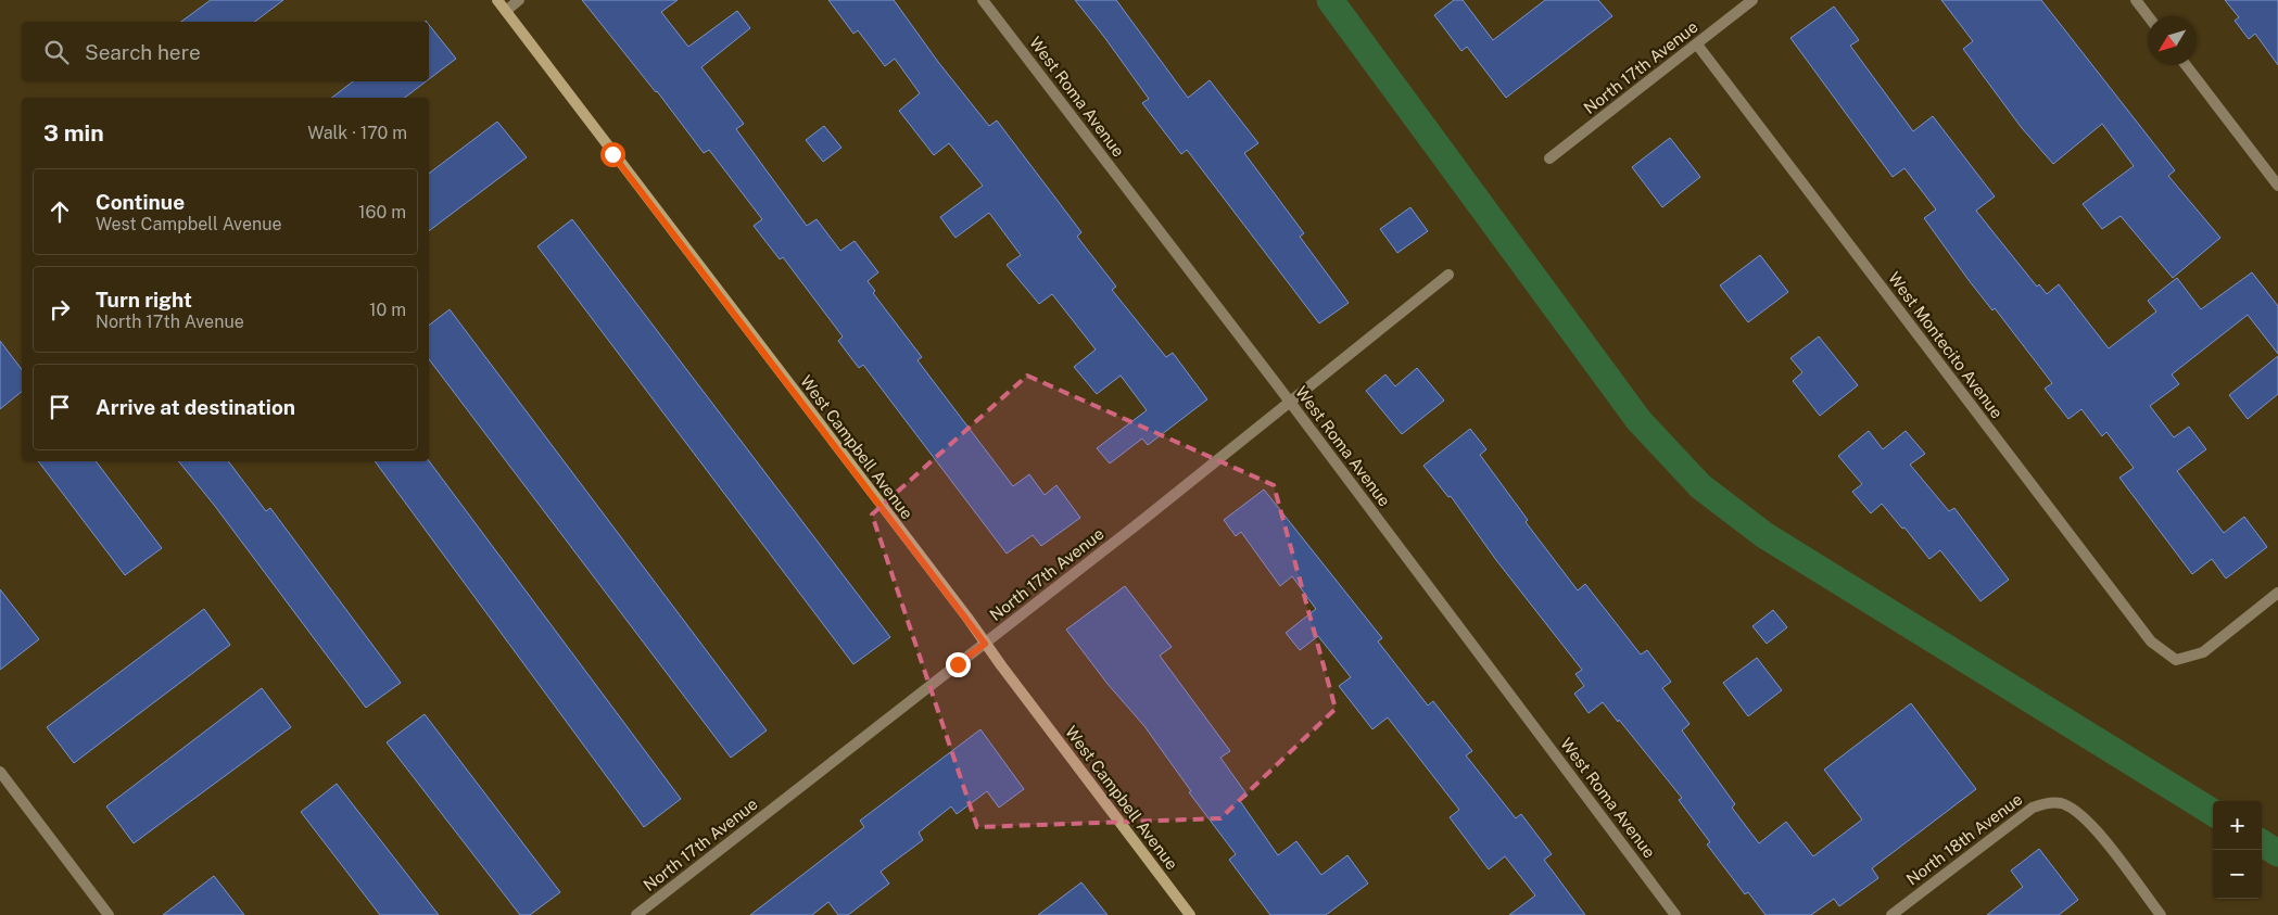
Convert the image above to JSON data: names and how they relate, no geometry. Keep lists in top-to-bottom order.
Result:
{
  "streets": {
    "street": [
      "North 17th Avenue",
      "West Roma Avenue",
      "West Montecito Avenue",
      "West Campbell Avenue",
      "North 18th Avenue"
    ]
  },
  "crossings": [
    ["North 17th Avenue", "West Roma Avenue"],
    ["North 17th Avenue", "West Montecito Avenue"],
    ["North 17th Avenue", "West Campbell Avenue"]
  ],
  "north": "bottom left",
  "page": {
    "search": "Search here",
    "heading": ["3 min", "Walk · 170 m"],
    "list": [
      ["Continue", "West Campbell Avenue", "160 m"],
      ["Turn right", "North 17th Avenue", "10 m"],
      "Arrive at destination"
    ],
    "map_buttons": ["+", "−"]
  }
}
